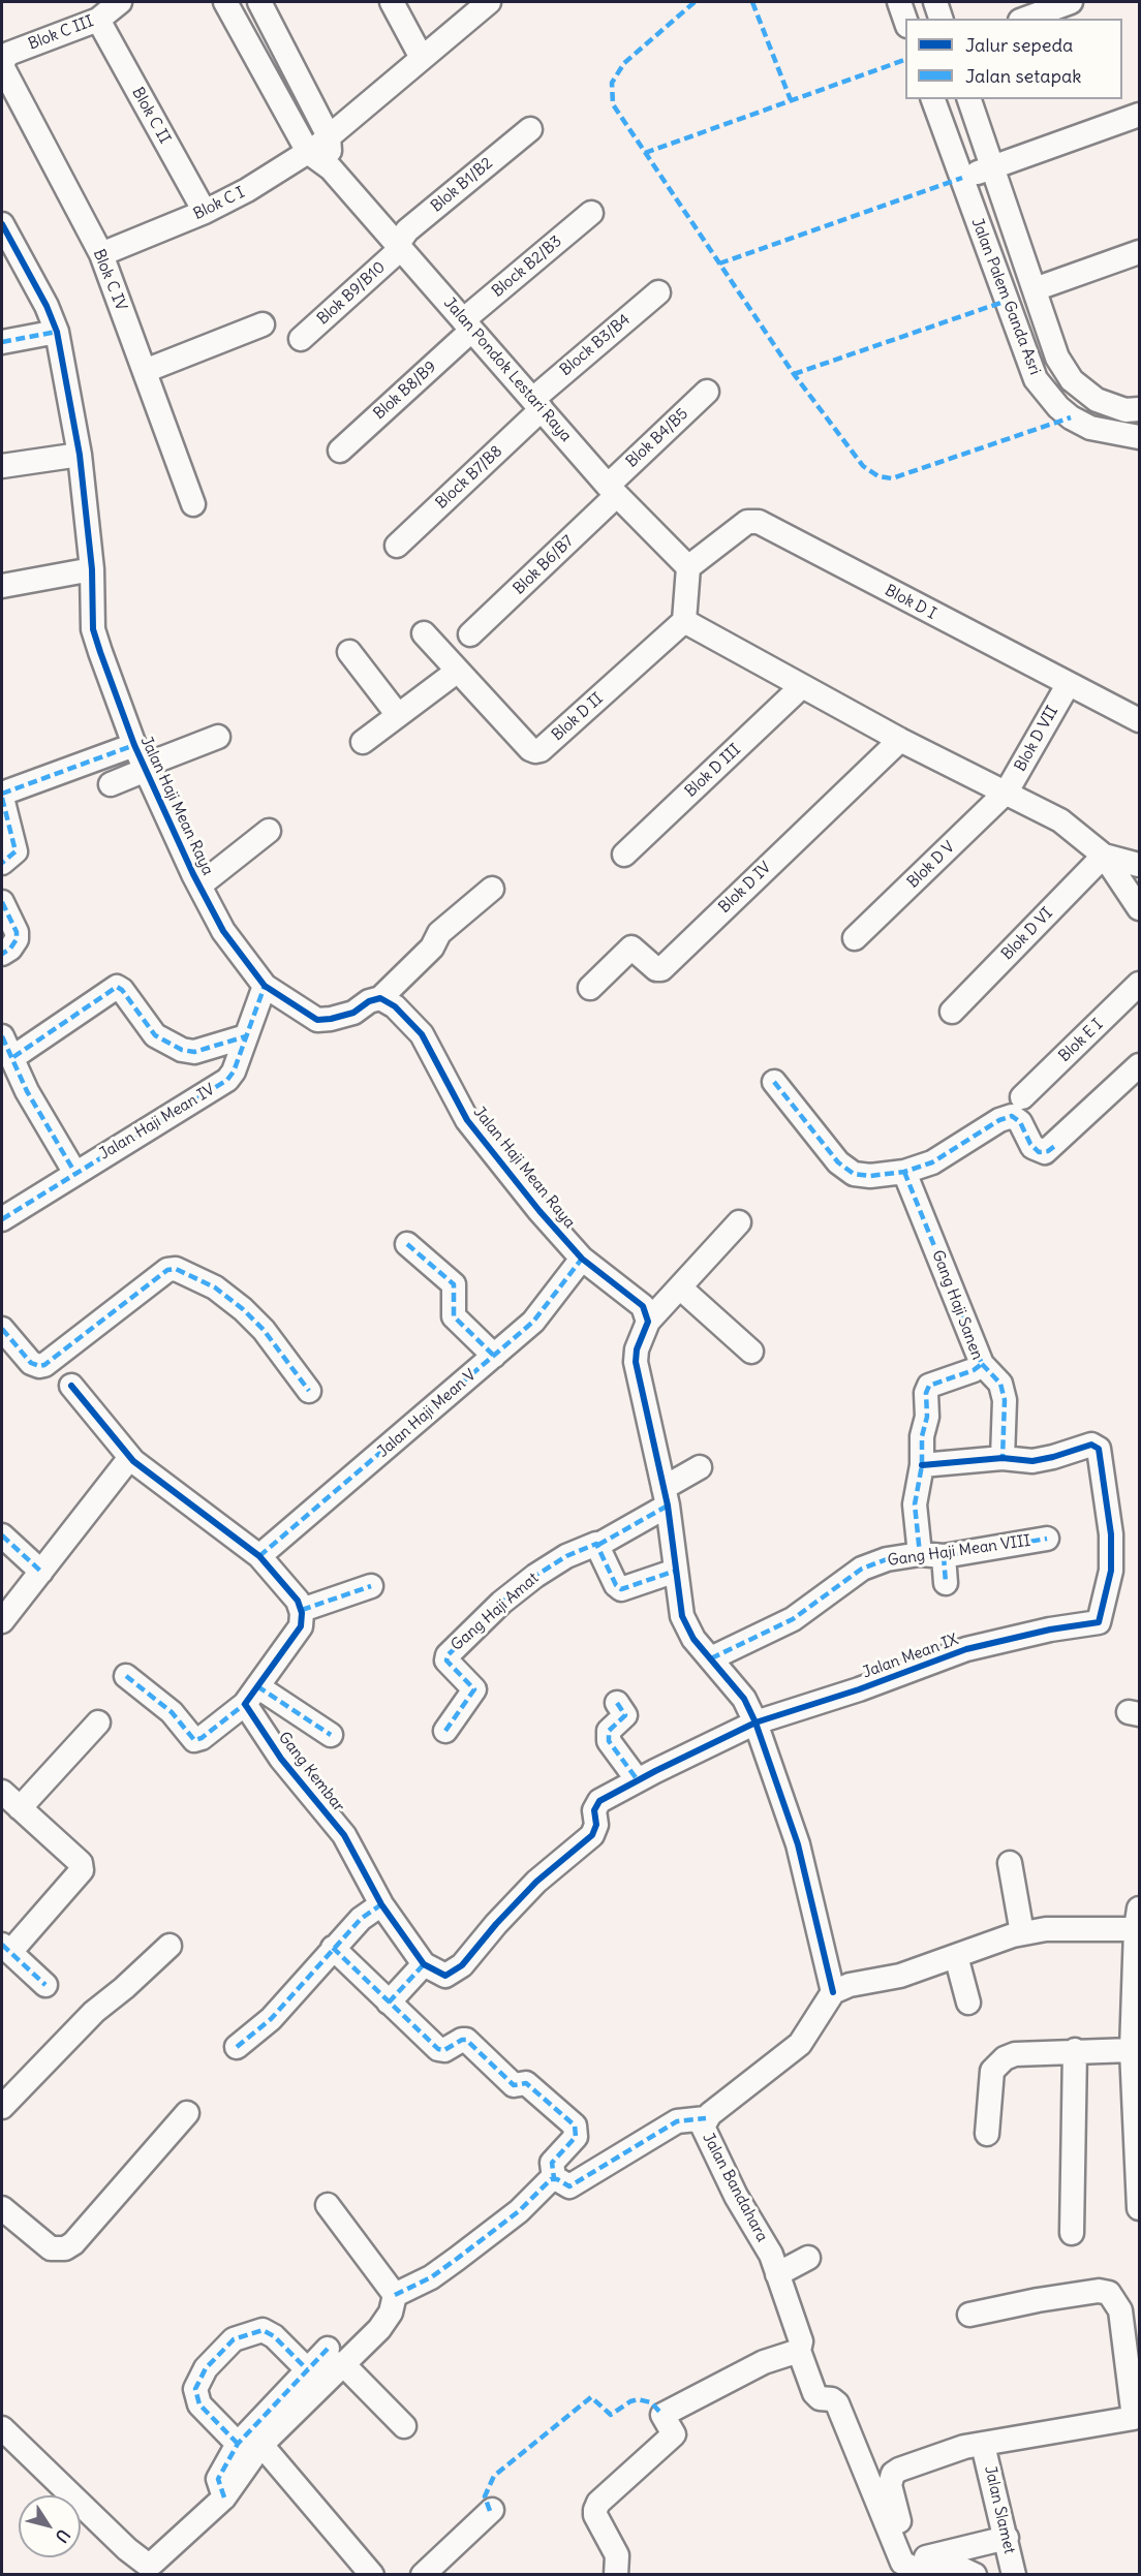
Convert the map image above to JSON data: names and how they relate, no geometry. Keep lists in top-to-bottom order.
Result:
{
  "streets": {
    "street": [
      "Blok C III",
      "Blok C II",
      "Blok B1/B2",
      "Blok C I",
      "Block B2/B3",
      "Blok C IV",
      "Blok B9/B10",
      "Jalan Palem Ganda Asri",
      "Block B3/B4",
      "Jalan Pondok Lestari Raya",
      "Blok B8/B9",
      "Blok B4/B5",
      "Block B7/B8",
      "Blok B6/B7",
      "Blok D I",
      "Blok D II",
      "Blok D VII",
      "Blok D III",
      "Jalan Haji Mean Raya",
      "Blok D V",
      "Blok D IV",
      "Blok D VI",
      "Blok E I",
      "Jalan Haji Mean IV",
      "Gang Haji Sanen",
      "Jalan Haji Mean V",
      "Gang Haji Mean VIII",
      "Gang Haji Amat",
      "Jalan Mean IX",
      "Gang Kembar",
      "Jalan Bandahara",
      "Jalan Slamet"
    ]
  },
  "crossings": [
    ["Blok C III", "Blok C II"],
    ["Blok C III", "Blok C IV"],
    ["Blok C II", "Blok C I"],
    ["Blok B1/B2", "Blok B9/B10"],
    ["Blok B1/B2", "Jalan Pondok Lestari Raya"],
    ["Blok C I", "Blok C IV"],
    ["Blok C I", "Jalan Pondok Lestari Raya"],
    ["Block B2/B3", "Jalan Pondok Lestari Raya"],
    ["Block B2/B3", "Blok B8/B9"],
    ["Blok B9/B10", "Jalan Pondok Lestari Raya"],
    ["Block B3/B4", "Jalan Pondok Lestari Raya"],
    ["Block B3/B4", "Block B7/B8"],
    ["Jalan Pondok Lestari Raya", "Blok B8/B9"],
    ["Jalan Pondok Lestari Raya", "Blok B4/B5"],
    ["Jalan Pondok Lestari Raya", "Block B7/B8"],
    ["Jalan Pondok Lestari Raya", "Blok B6/B7"],
    ["Jalan Pondok Lestari Raya", "Blok D I"],
    ["Blok B4/B5", "Blok B6/B7"],
    ["Blok D I", "Blok D VII"],
    ["Blok D VII", "Blok D V"],
    ["Jalan Haji Mean Raya", "Jalan Haji Mean IV"],
    ["Jalan Haji Mean Raya", "Jalan Haji Mean V"],
    ["Gang Haji Sanen", "Gang Haji Mean VIII"],
    ["Jalan Mean IX", "Gang Kembar"]
  ],
  "legend": ["Jalur sepeda", "Jalan setapak"],
  "north": "bottom right"
}
